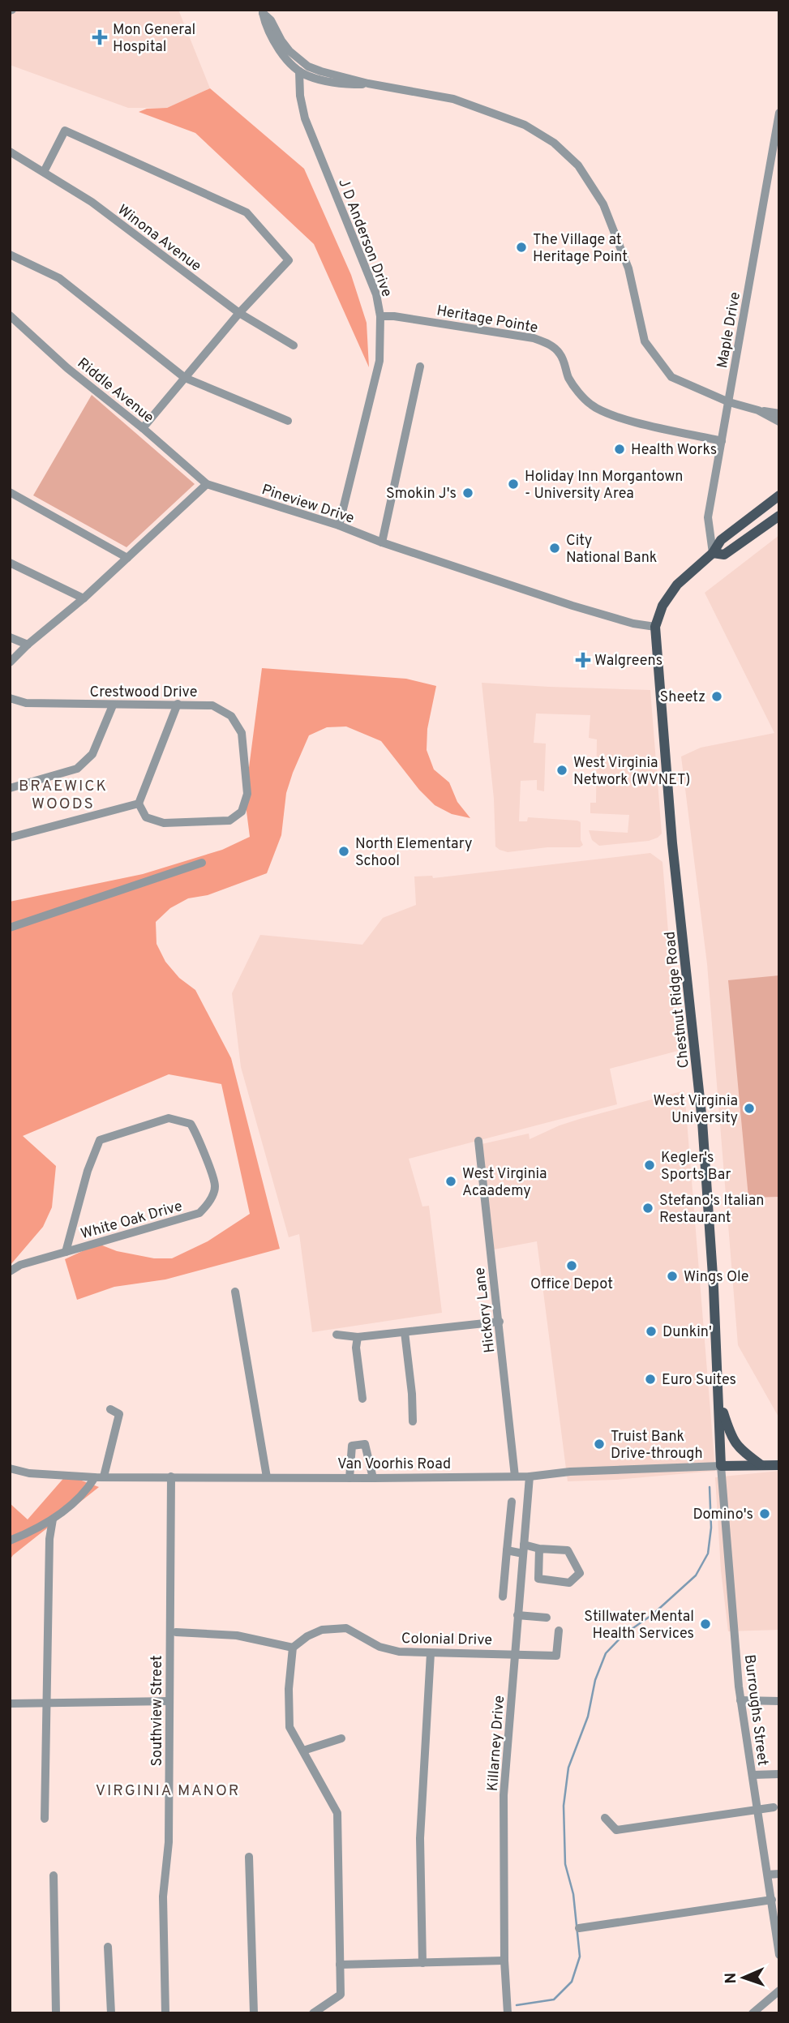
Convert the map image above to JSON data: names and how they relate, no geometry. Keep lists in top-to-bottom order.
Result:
{
  "streets": {
    "main road": ["Chestnut Ridge Road", "Van Voorhis Road"],
    "street": [
      "Winona Avenue",
      "J D Anderson Drive",
      "Heritage Pointe",
      "Maple Drive",
      "Riddle Avenue",
      "Pineview Drive",
      "Crestwood Drive",
      "White Oak Drive",
      "Hickory Lane",
      "Colonial Drive",
      "Burroughs Street",
      "Southview Street",
      "Killarney Drive"
    ]
  },
  "crossings": [
    ["J D Anderson Drive", "Heritage Pointe"],
    ["J D Anderson Drive", "Pineview Drive"],
    ["Heritage Pointe", "Maple Drive"],
    ["Maple Drive", "Chestnut Ridge Road"],
    ["Riddle Avenue", "Pineview Drive"],
    ["Pineview Drive", "Chestnut Ridge Road"],
    ["Chestnut Ridge Road", "Van Voorhis Road"],
    ["Chestnut Ridge Road", "Burroughs Street"],
    ["Hickory Lane", "Van Voorhis Road"],
    ["Van Voorhis Road", "Burroughs Street"],
    ["Van Voorhis Road", "Southview Street"],
    ["Van Voorhis Road", "Killarney Drive"],
    ["Colonial Drive", "Killarney Drive"]
  ],
  "districts": ["BRAEWICK WOODS", "VIRGINIA MANOR"],
  "places": {
    "health": ["Mon General Hospital", "Walgreens"],
    "other": [
      "The Village at Heritage Point",
      "Health Works",
      "Holiday Inn Morgantown - University Area",
      "Smokin J's",
      "City National Bank",
      "Sheetz",
      "West Virginia Network (WVNET)",
      "North Elementary School",
      "West Virginia University",
      "Kegler's Sports Bar",
      "West Virginia Acaademy",
      "Stefano's Italian Restaurant",
      "Office Depot",
      "Wings Ole",
      "Dunkin'",
      "Euro Suites",
      "Truist Bank Drive-through",
      "Domino's",
      "Stillwater Mental Health Services"
    ]
  },
  "north": "left"
}
